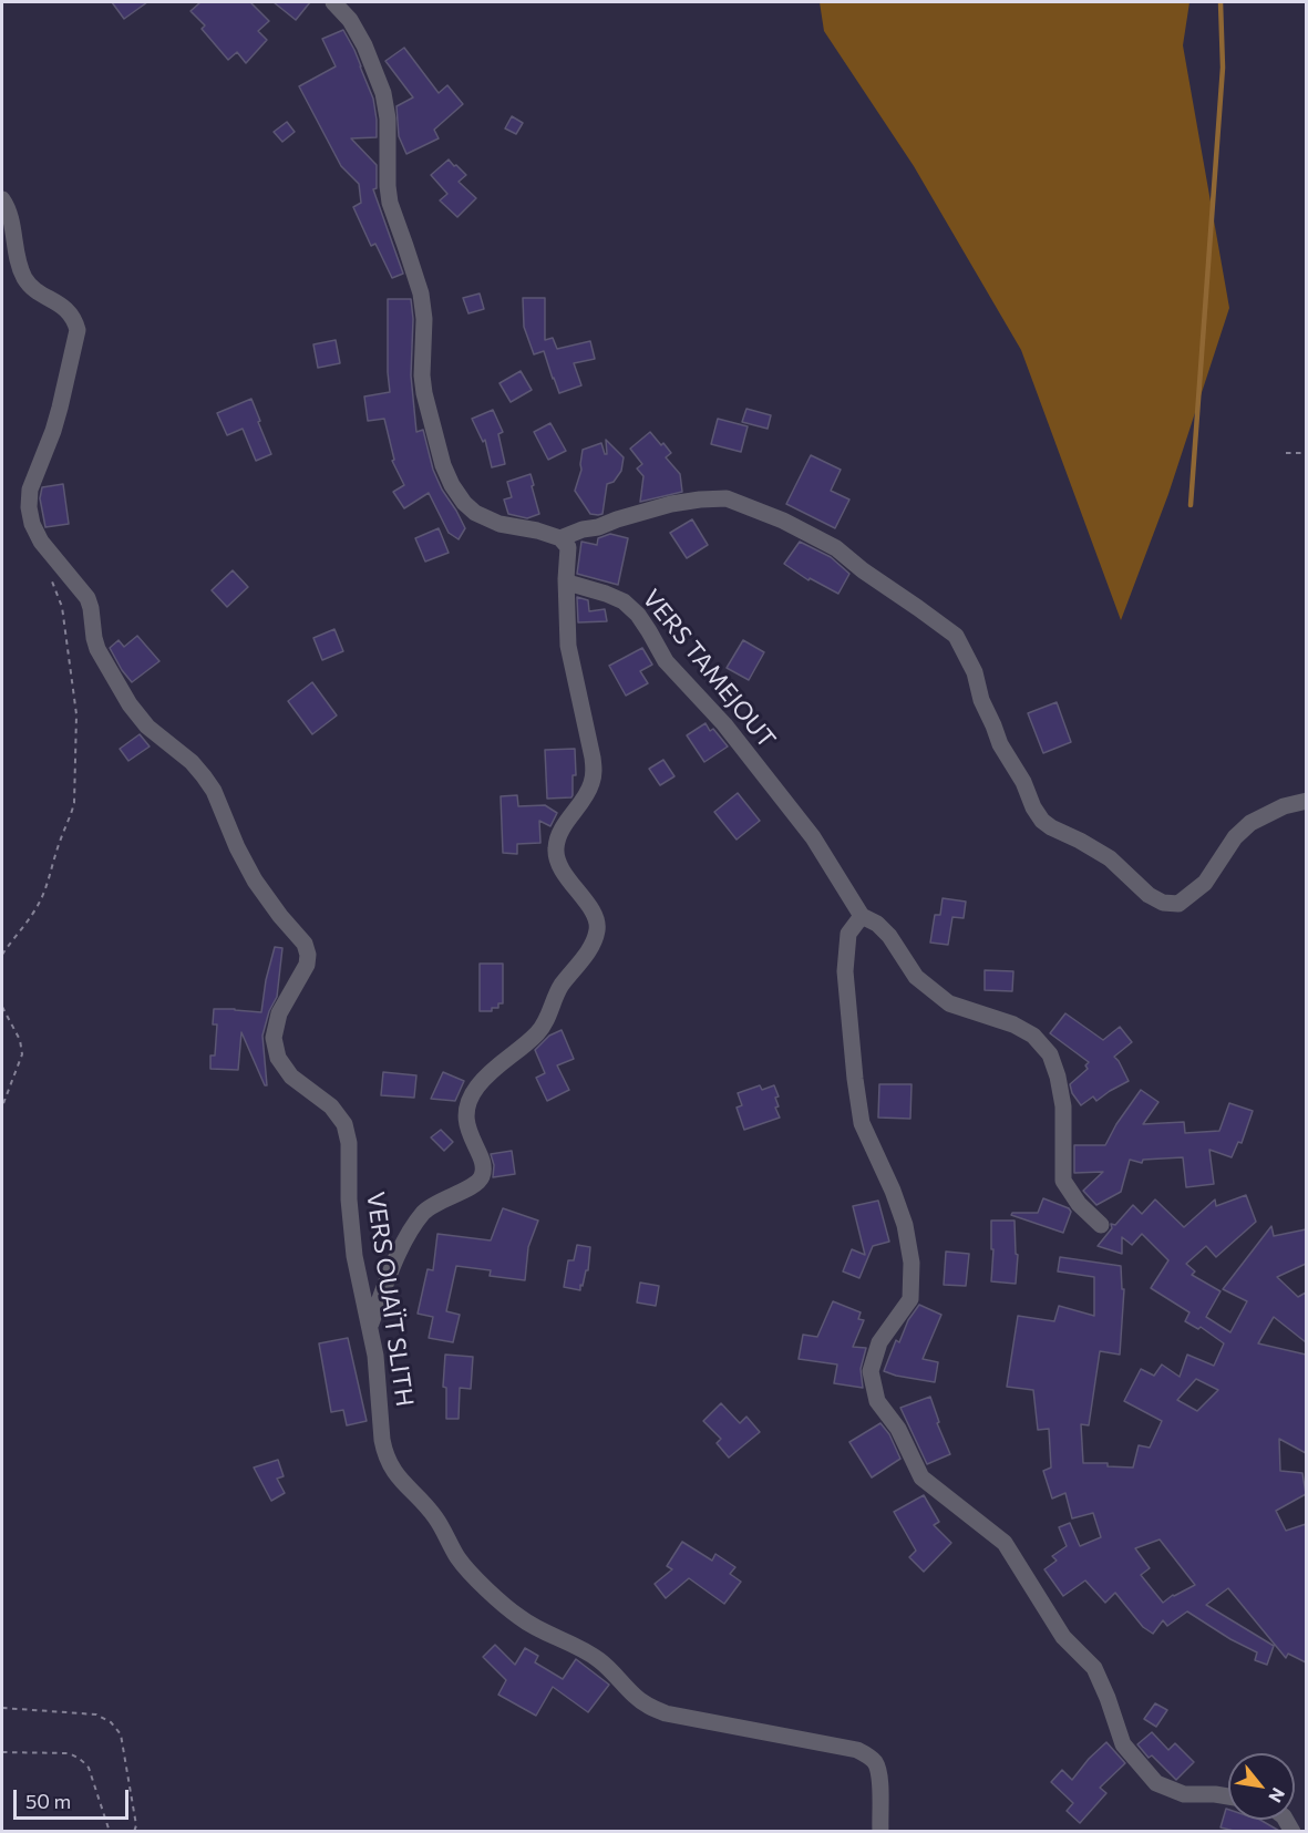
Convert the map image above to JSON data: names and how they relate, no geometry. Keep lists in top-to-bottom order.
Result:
{
  "streets": {
    "street": ["VERS TAMEJOUT", "VERS OUAÏT SLITH"]
  },
  "scale_bar": "50 m",
  "north": "bottom right"
}
